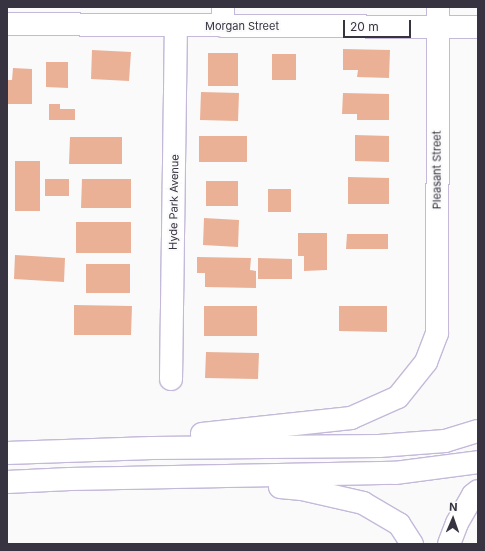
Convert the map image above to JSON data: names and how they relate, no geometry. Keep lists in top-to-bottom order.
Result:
{
  "streets": {
    "street": ["Morgan Street", "Pleasant Street", "Hyde Park Avenue"]
  },
  "crossings": [
    ["Morgan Street", "Pleasant Street"],
    ["Morgan Street", "Hyde Park Avenue"]
  ],
  "scale_bar": "20 m",
  "north": "top"
}
